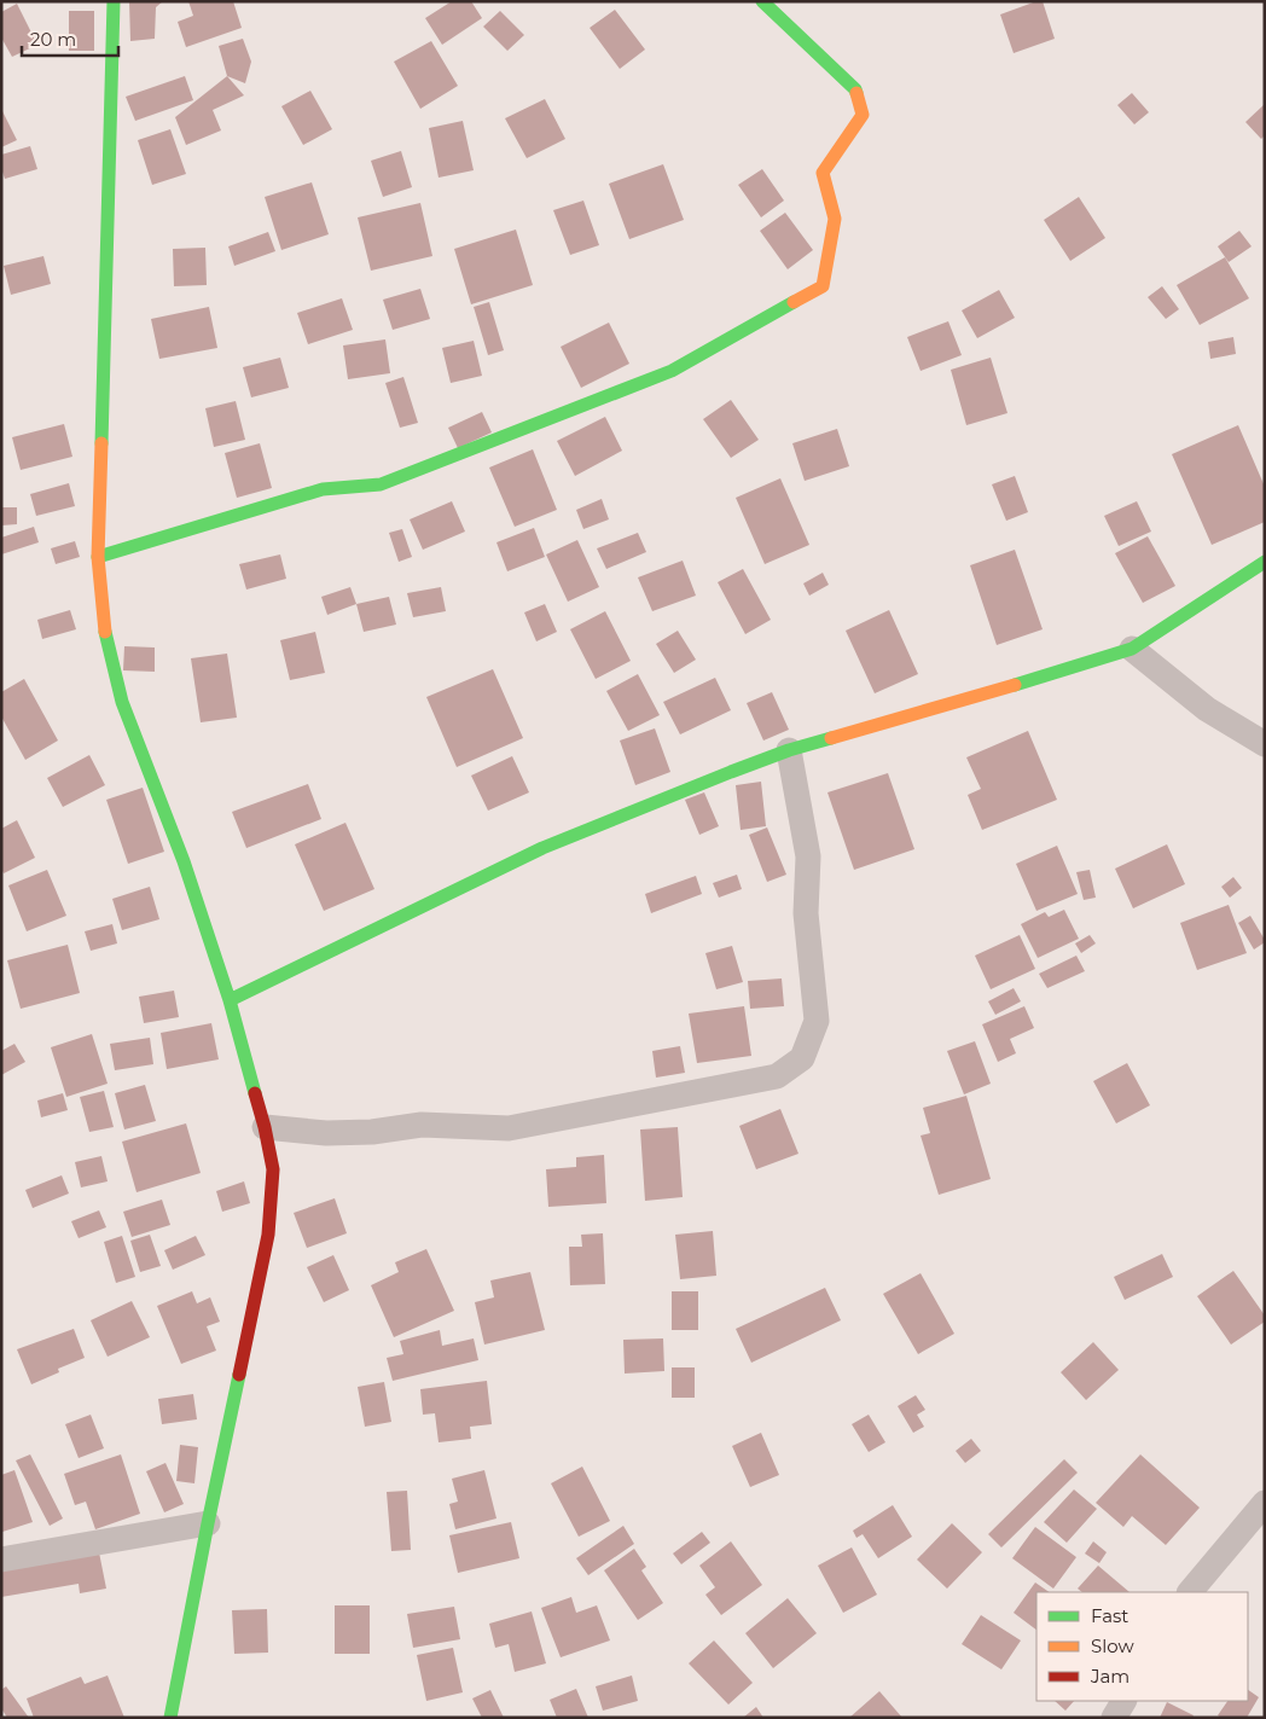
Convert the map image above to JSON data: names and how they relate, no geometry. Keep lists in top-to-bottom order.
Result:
{
  "legend": ["Fast", "Slow", "Jam"],
  "scale_bar": "20 m"
}
